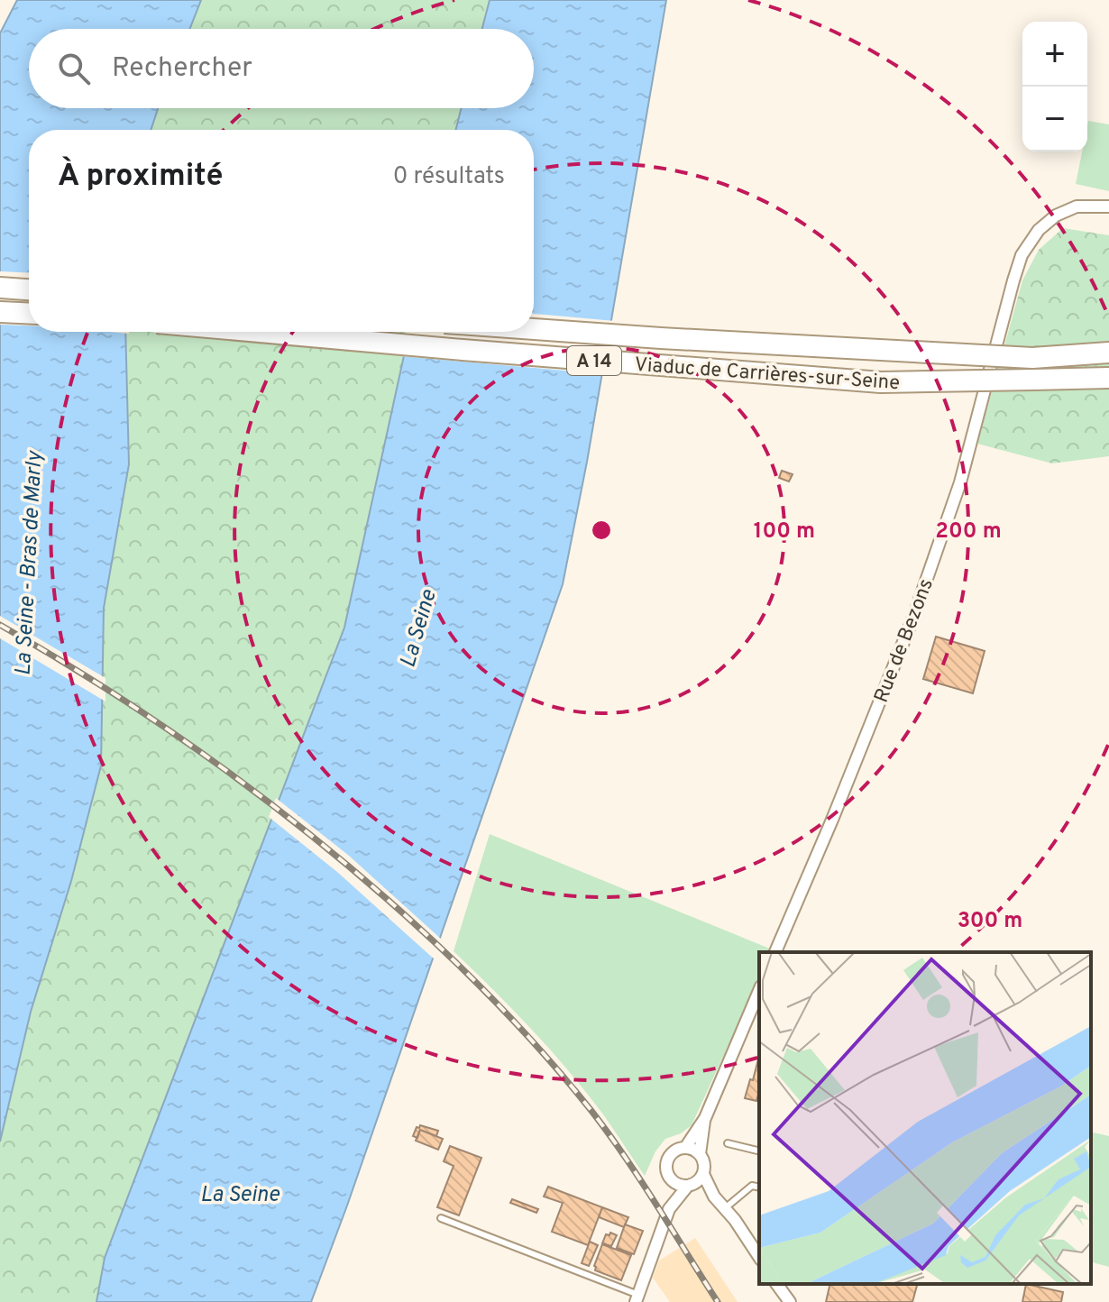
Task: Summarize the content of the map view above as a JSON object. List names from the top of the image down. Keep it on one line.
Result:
{"streets":{"highway":["A 14","Viaduc de Carrières-sur-Seine"],"street":["Rue de Bezons"]},"water":["La Seine - Bras de Marly","La Seine"],"page":{"map_buttons":["+","−"],"search":"Rechercher","heading":["À proximité","0 résultats"]},"rings":["100 m","200 m","300 m"]}
